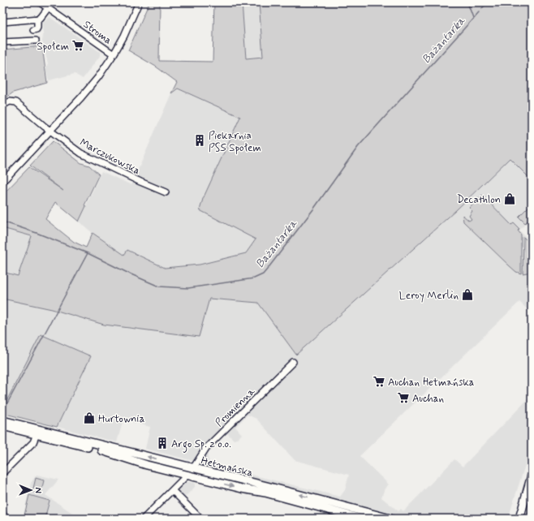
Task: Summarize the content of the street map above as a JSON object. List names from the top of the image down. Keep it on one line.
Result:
{"streets":{"main road":["Hetmańska"],"street":["Stroma","Marczukowska","Promienna"]},"crossings":[["Promienna","Hetmańska"]],"water":["Bażantarka"],"places":{"supermarket":["Społem","Auchan Hetmańska","Auchan"],"building":["Piekarnia PSS Społem","Argo Sp. z o.o."],"shop":["Decathlon","Leroy Merlin","Hurtownia"]},"north":"right"}
